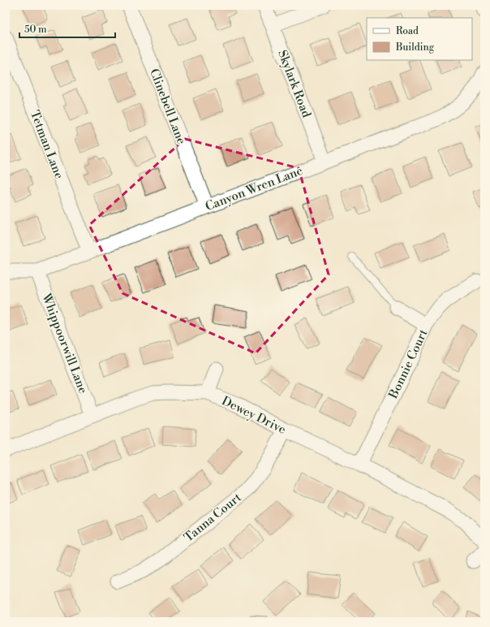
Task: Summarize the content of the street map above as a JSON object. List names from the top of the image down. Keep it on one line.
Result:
{"streets":{"street":["Skylark Road","Clinebell Lane","Tetman Lane","Canyon Wren Lane","Whippoorwill Lane","Bonnie Court","Dewey Drive","Tanna Court"]},"crossings":[["Skylark Road","Canyon Wren Lane"],["Clinebell Lane","Canyon Wren Lane"],["Tetman Lane","Canyon Wren Lane"],["Canyon Wren Lane","Whippoorwill Lane"],["Whippoorwill Lane","Dewey Drive"],["Bonnie Court","Dewey Drive"],["Dewey Drive","Tanna Court"]],"legend":["Road","Building"],"scale_bar":"50 m"}
